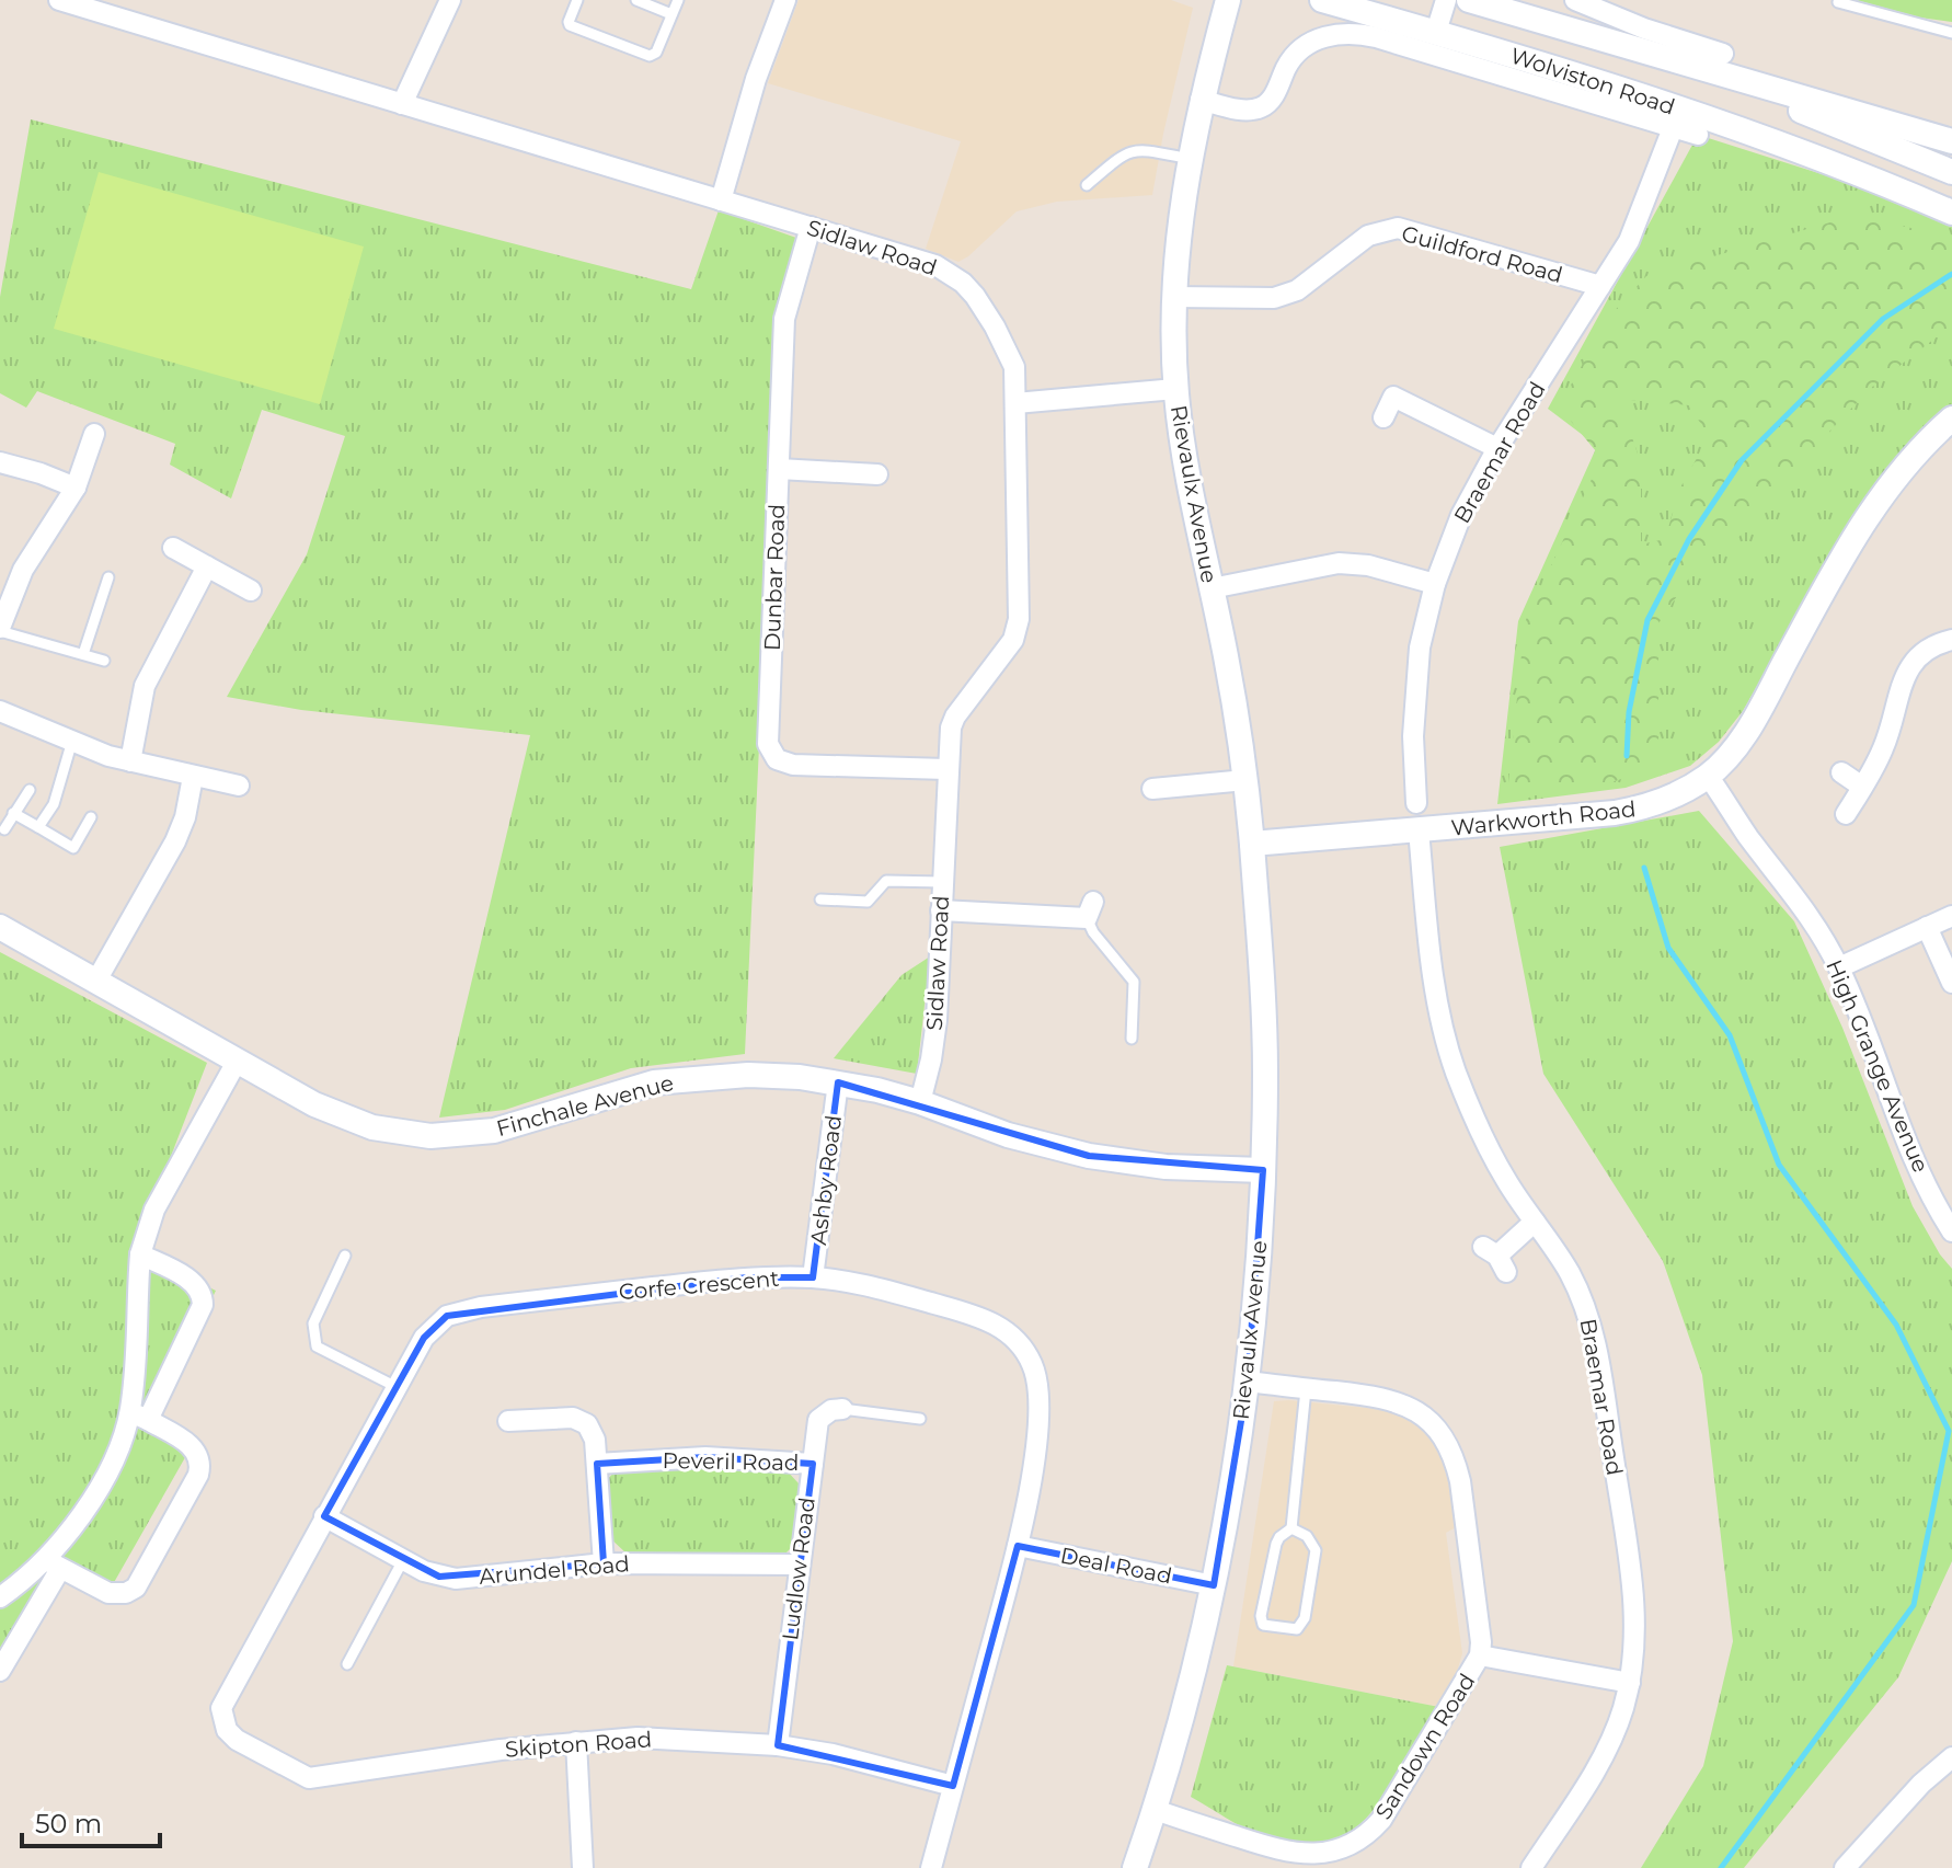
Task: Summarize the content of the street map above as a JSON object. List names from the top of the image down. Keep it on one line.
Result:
{"streets":{"street":["Wolviston Road","Sidlaw Road","Guildford Road","Braemar Road","Rievaulx Avenue","Dunbar Road","Warkworth Road","High Grange Avenue","Finchale Avenue","Ashby Road","Corfe Crescent","Peveril Road","Deal Road","Ludlow Road","Arundel Road","Skipton Road","Sandown Road"]},"crossings":[["Sidlaw Road","Dunbar Road"],["Sidlaw Road","Finchale Avenue"],["Guildford Road","Braemar Road"],["Guildford Road","Rievaulx Avenue"],["Braemar Road","Warkworth Road"],["Rievaulx Avenue","Warkworth Road"],["Rievaulx Avenue","Finchale Avenue"],["Rievaulx Avenue","Deal Road"],["Rievaulx Avenue","Sandown Road"],["Warkworth Road","High Grange Avenue"],["Finchale Avenue","Ashby Road"],["Ashby Road","Corfe Crescent"],["Corfe Crescent","Deal Road"],["Corfe Crescent","Arundel Road"],["Corfe Crescent","Skipton Road"],["Peveril Road","Ludlow Road"],["Ludlow Road","Arundel Road"],["Ludlow Road","Skipton Road"]],"scale_bar":"50 m"}
